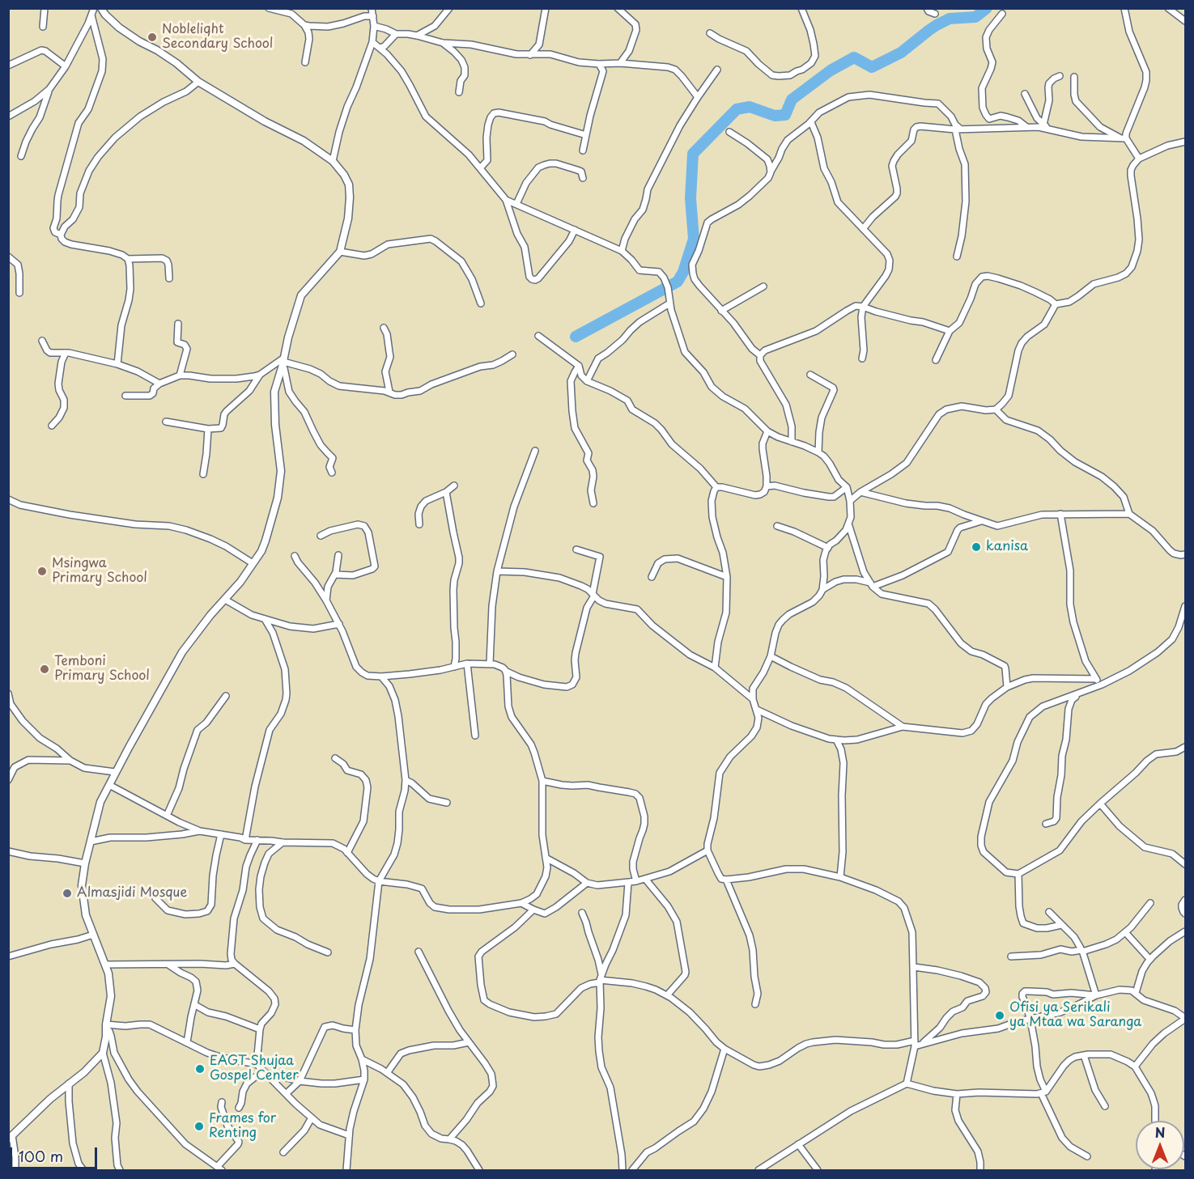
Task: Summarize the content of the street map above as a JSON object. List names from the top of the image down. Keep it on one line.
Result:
{"places":["Noblelight Secondary School","kanisa","Msingwa Primary School","Temboni Primary School","Almasjidi Mosque","Ofisi ya Serikali ya Mtaa wa Saranga","EAGT Shujaa Gospel Center","Frames for Renting"],"scale_bar":"100 m","north":"top"}
